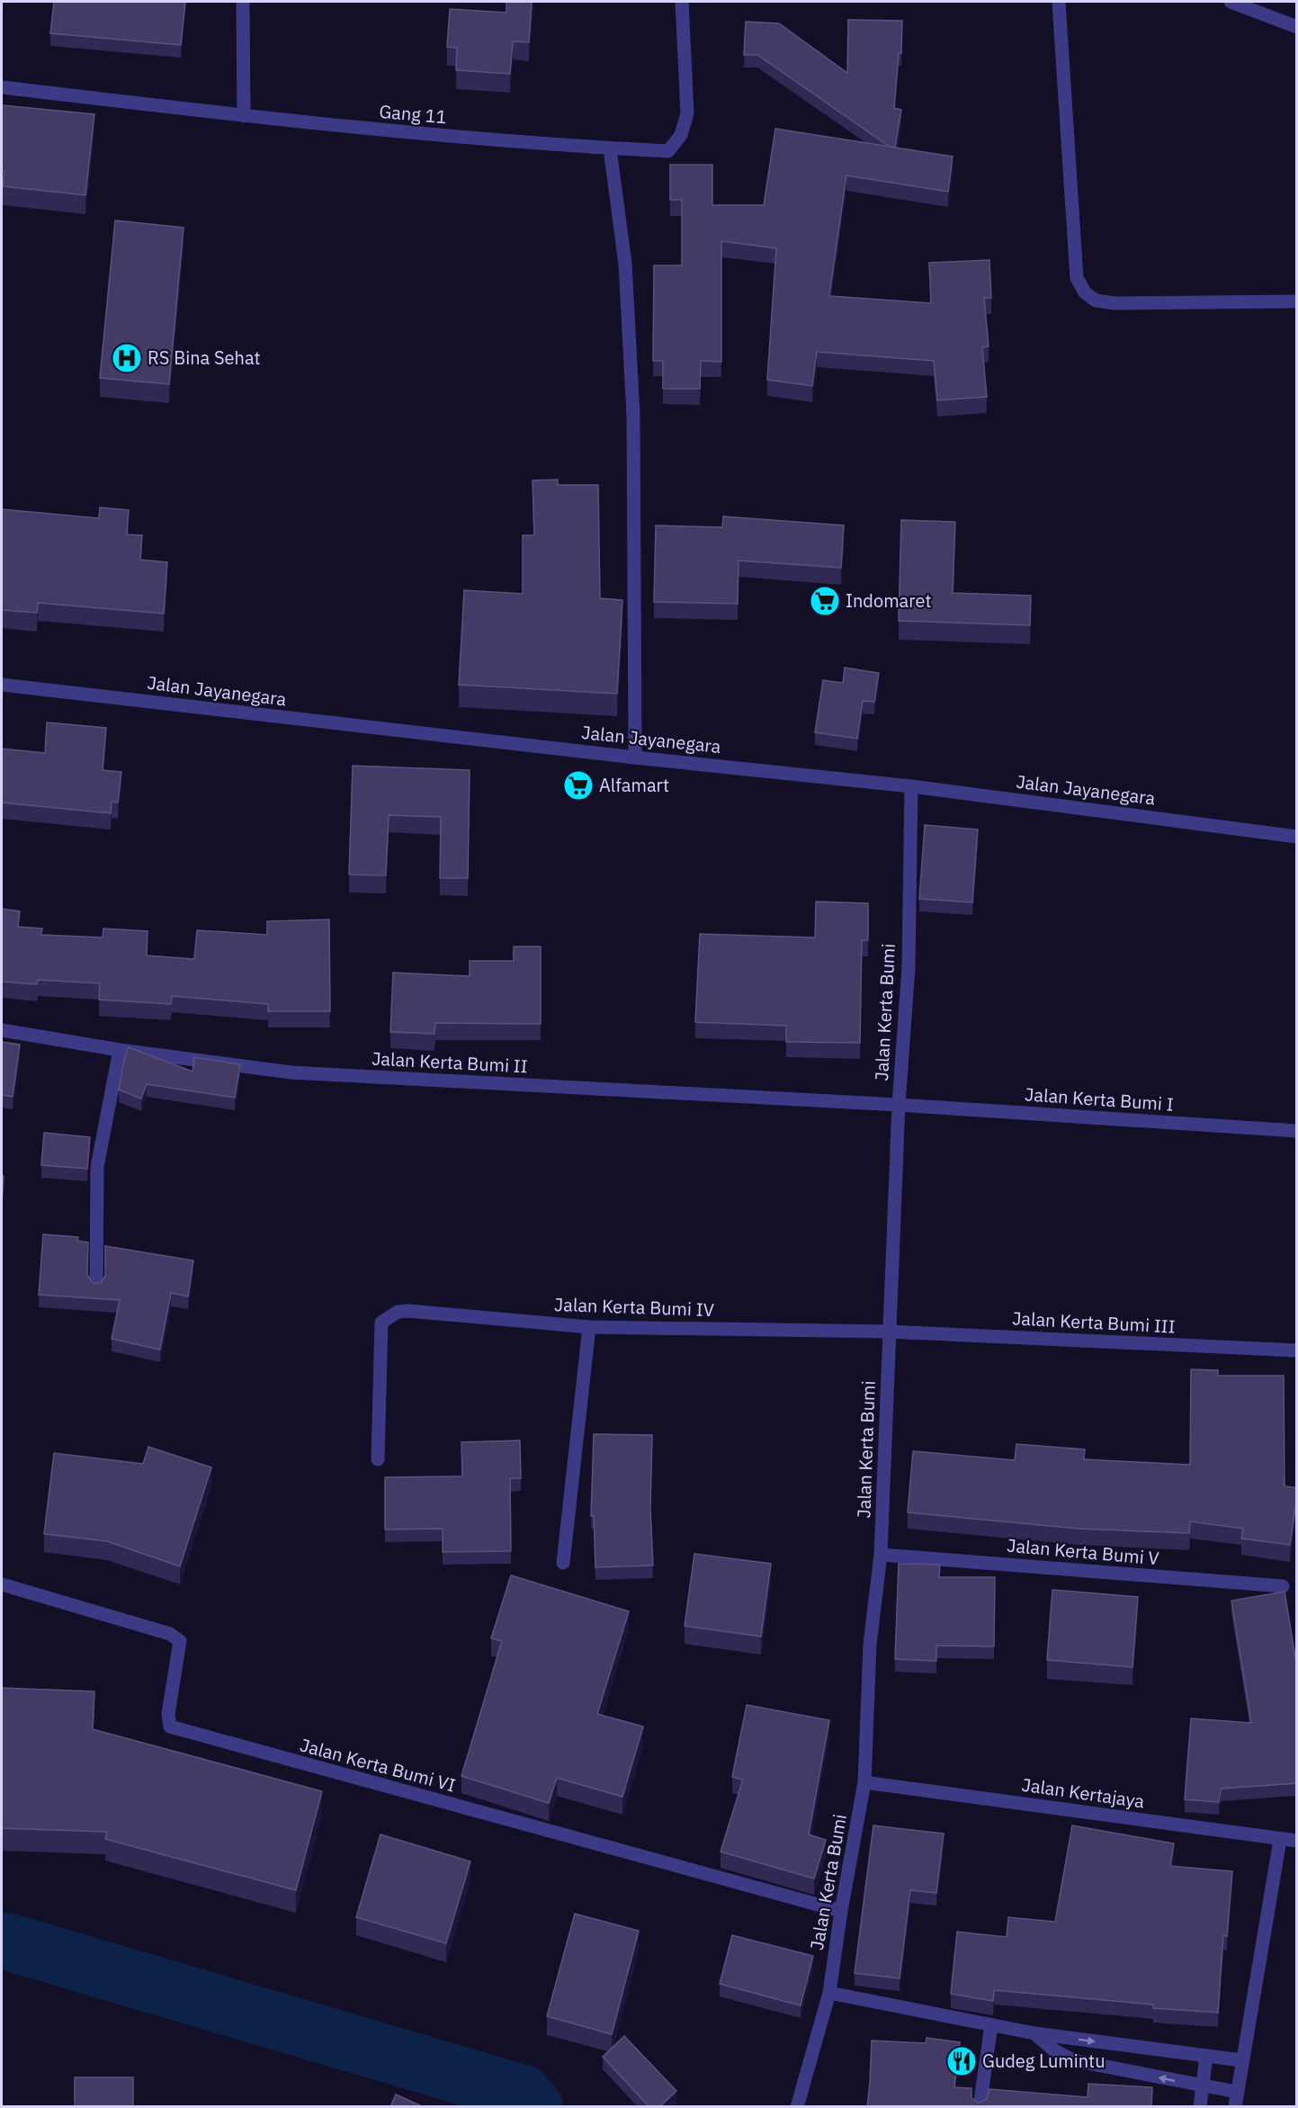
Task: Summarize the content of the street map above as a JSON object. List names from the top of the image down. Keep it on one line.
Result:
{"streets":{"street":["Gang 11","Jalan Jayanegara","Jalan Kerta Bumi","Jalan Kerta Bumi II","Jalan Kerta Bumi I","Jalan Kerta Bumi IV","Jalan Kerta Bumi III","Jalan Kerta Bumi V","Jalan Kerta Bumi VI","Jalan Kertajaya"]},"crossings":[["Jalan Jayanegara","Jalan Kerta Bumi"],["Jalan Kerta Bumi","Jalan Kerta Bumi II"],["Jalan Kerta Bumi","Jalan Kerta Bumi I"],["Jalan Kerta Bumi","Jalan Kerta Bumi IV"],["Jalan Kerta Bumi","Jalan Kerta Bumi III"],["Jalan Kerta Bumi","Jalan Kerta Bumi V"],["Jalan Kerta Bumi","Jalan Kerta Bumi VI"],["Jalan Kerta Bumi","Jalan Kertajaya"],["Jalan Kerta Bumi II","Jalan Kerta Bumi I"],["Jalan Kerta Bumi IV","Jalan Kerta Bumi III"]],"places":{"hospital":["RS Bina Sehat"],"supermarket":["Indomaret","Alfamart"],"restaurant":["Gudeg Lumintu"]}}
